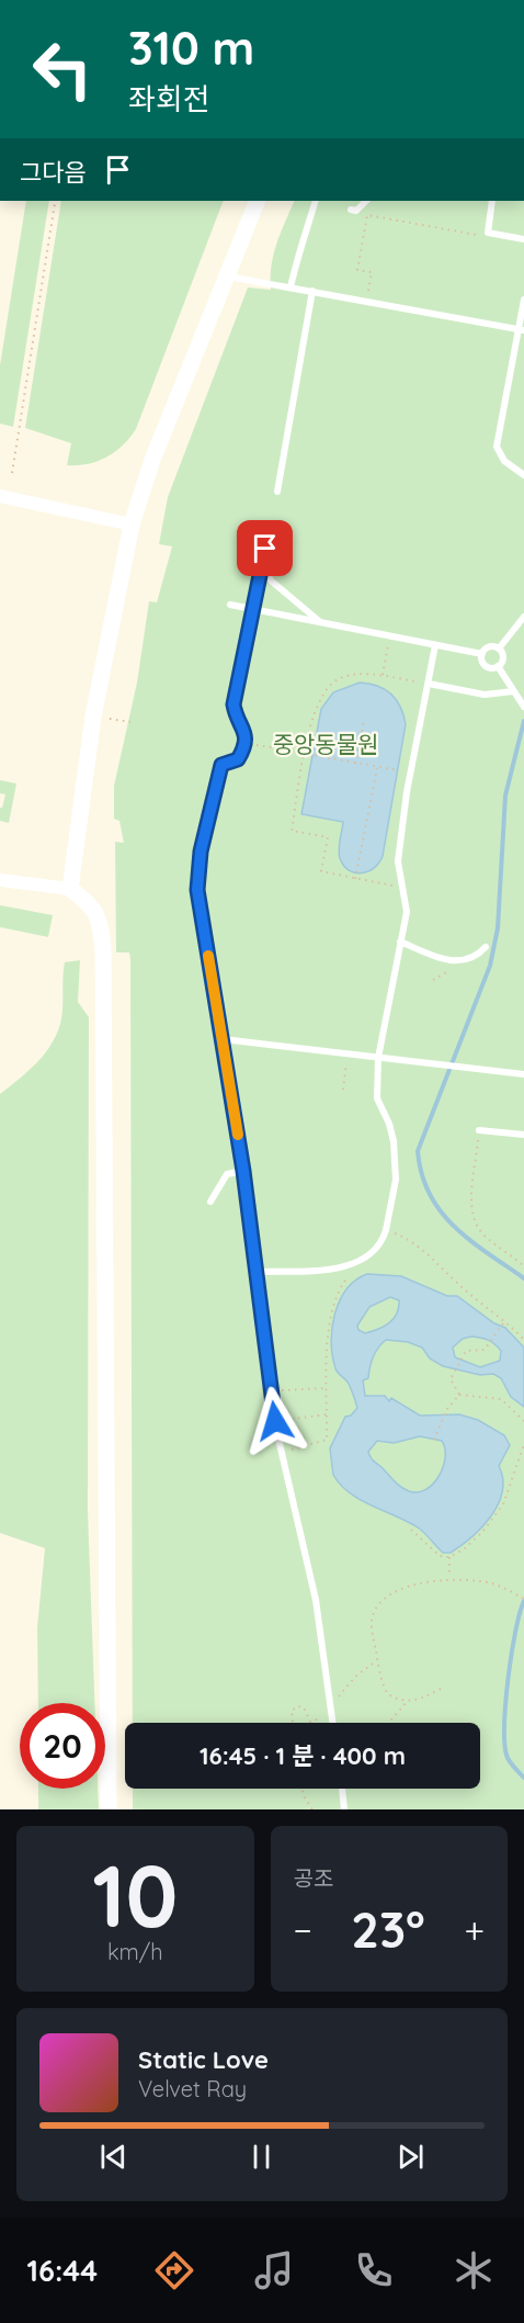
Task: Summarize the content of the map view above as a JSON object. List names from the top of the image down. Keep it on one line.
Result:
{"parks":["중앙동물원"],"page":{"turn":["310 m","좌회전"],"then":"그다음","limit":"20","trip":"16:45 · 1 분 · 400 m","tile":[["10","km/h"],"공조"],"heat":["−","23°","+"],"song":["Static Love","Velvet Ray"],"tabs":"16:44"}}
